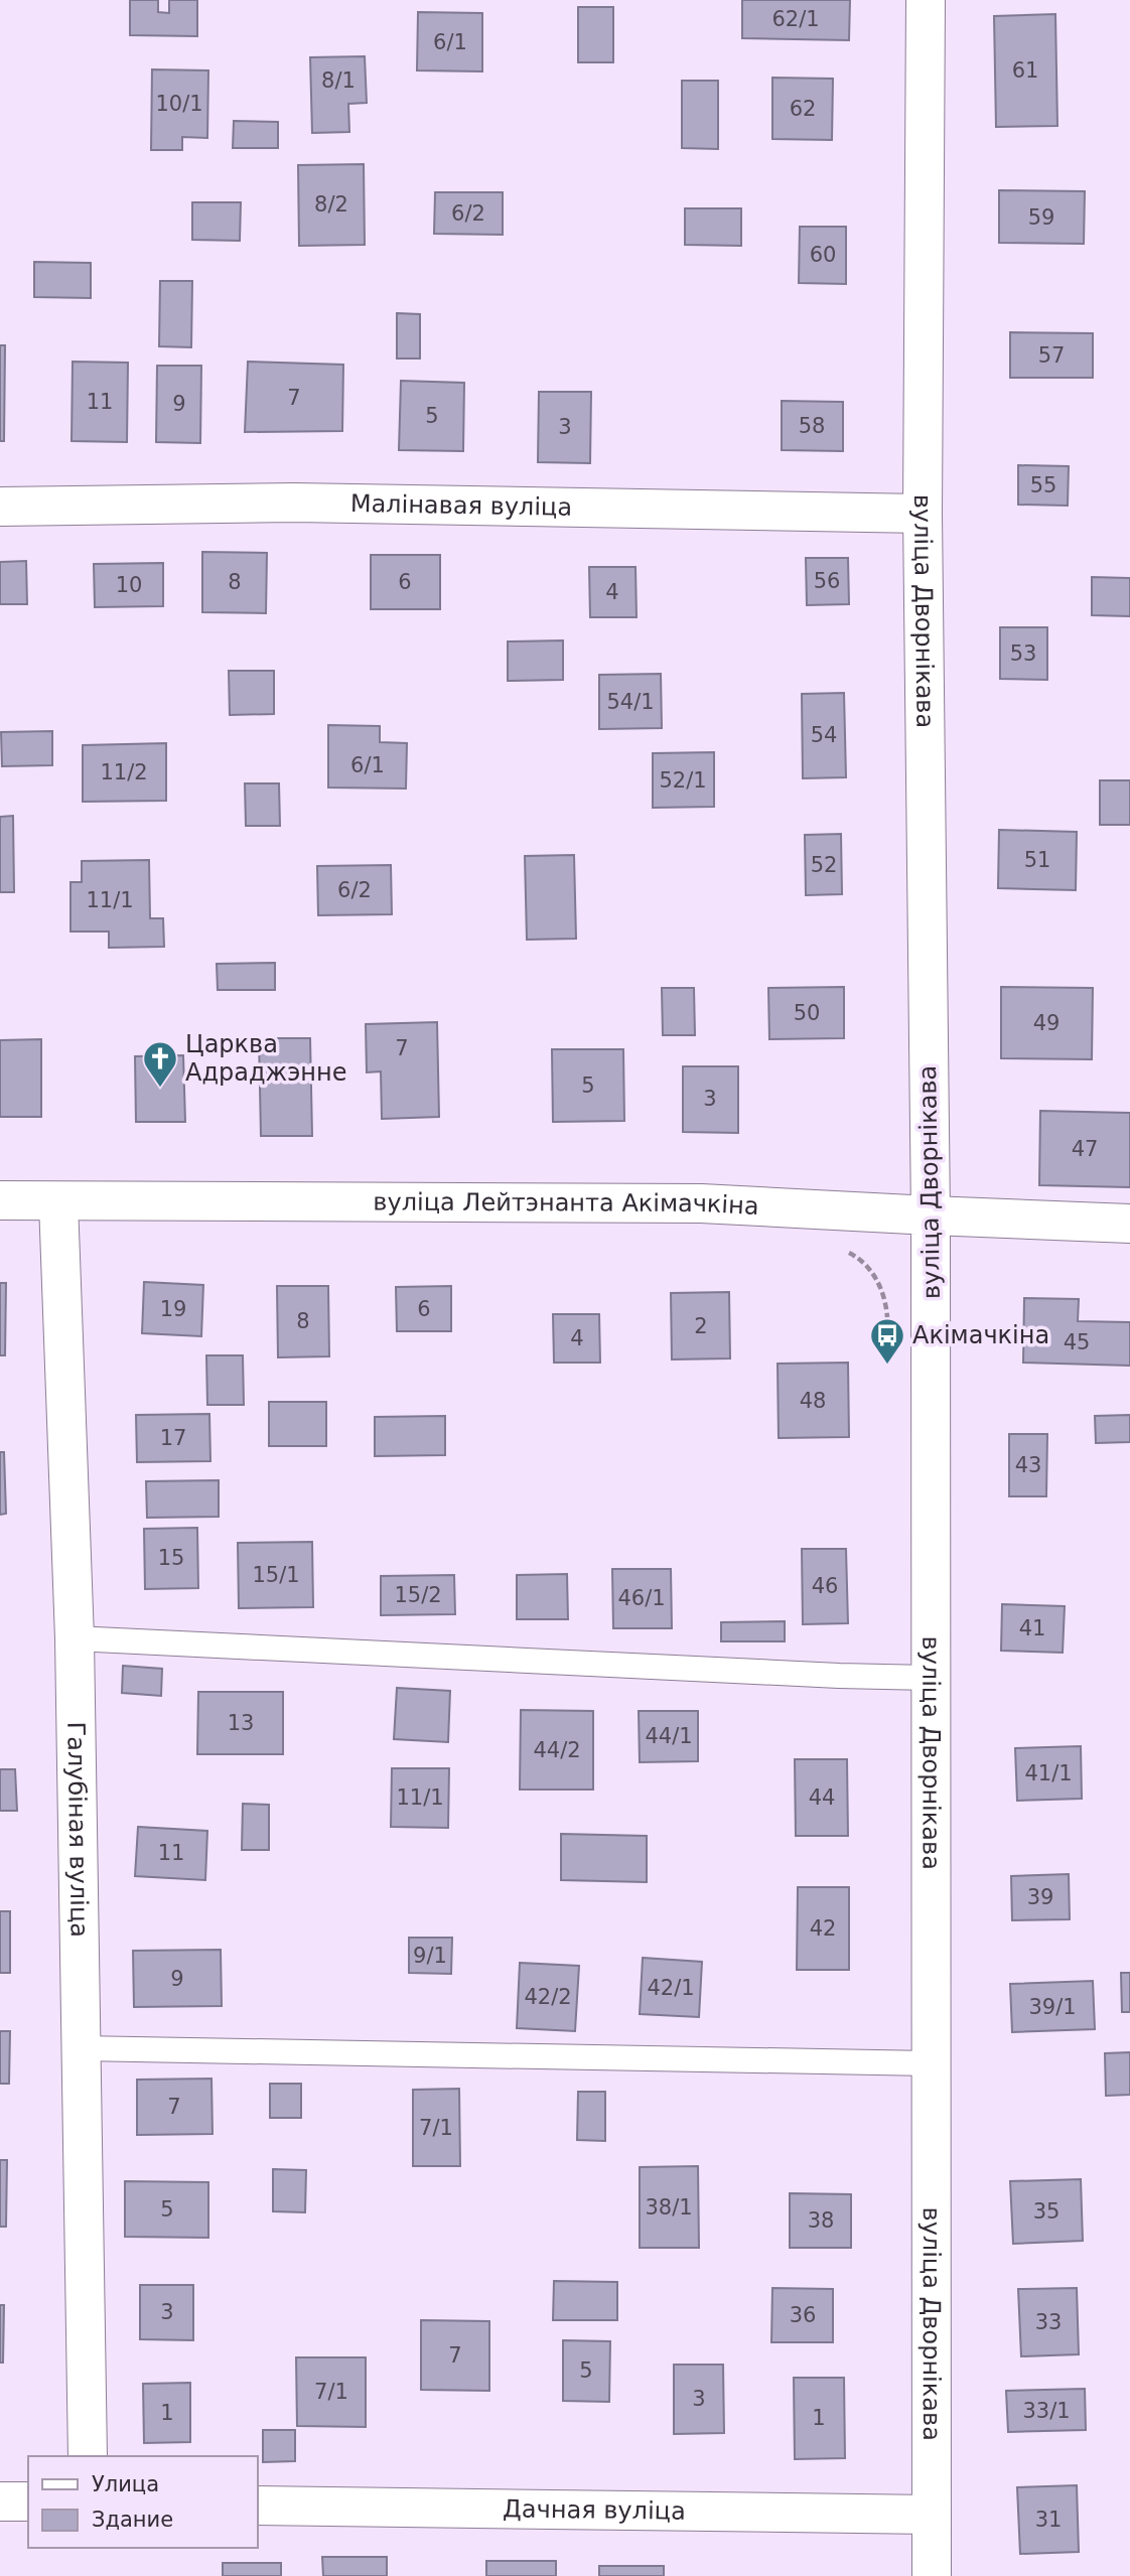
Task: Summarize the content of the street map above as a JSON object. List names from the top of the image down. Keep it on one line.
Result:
{"streets":{"street":["Малінавая вуліца","вуліца Дворнікава","вуліца Лейтэнанта Акімачкіна","Галубіная вуліца","Дачная вуліца"]},"crossings":[["Малінавая вуліца","вуліца Дворнікава"],["вуліца Дворнікава","вуліца Лейтэнанта Акімачкіна"],["вуліца Дворнікава","Дачная вуліца"],["вуліца Лейтэнанта Акімачкіна","Галубіная вуліца"]],"places":{"church":["Царква Адраджэнне"],"bus stop":["Акімачкіна"]},"house_numbers":["62/1","6/1","61","8/1","10/1","62","8/2","6/2","59","60","57","7","11","9","5","58","3","55","56","8","6","10","4","53","54/1","54","6/1","11/2","52/1","51","52","6/2","11/1","50","49","7","5","3","47","19","6","8","2","4","45","48","17","43","15","15/1","46","15/2","46/1","41","13","44/1","44/2","41/1","11/1","44","11","39","42","9/1","9","42/1","42/2","39/1","7","7/1","38/1","5","35","38","3","36","33","7","5","7/1","3","33/1","1","1","31"],"legend":["Улица","Здание"]}
